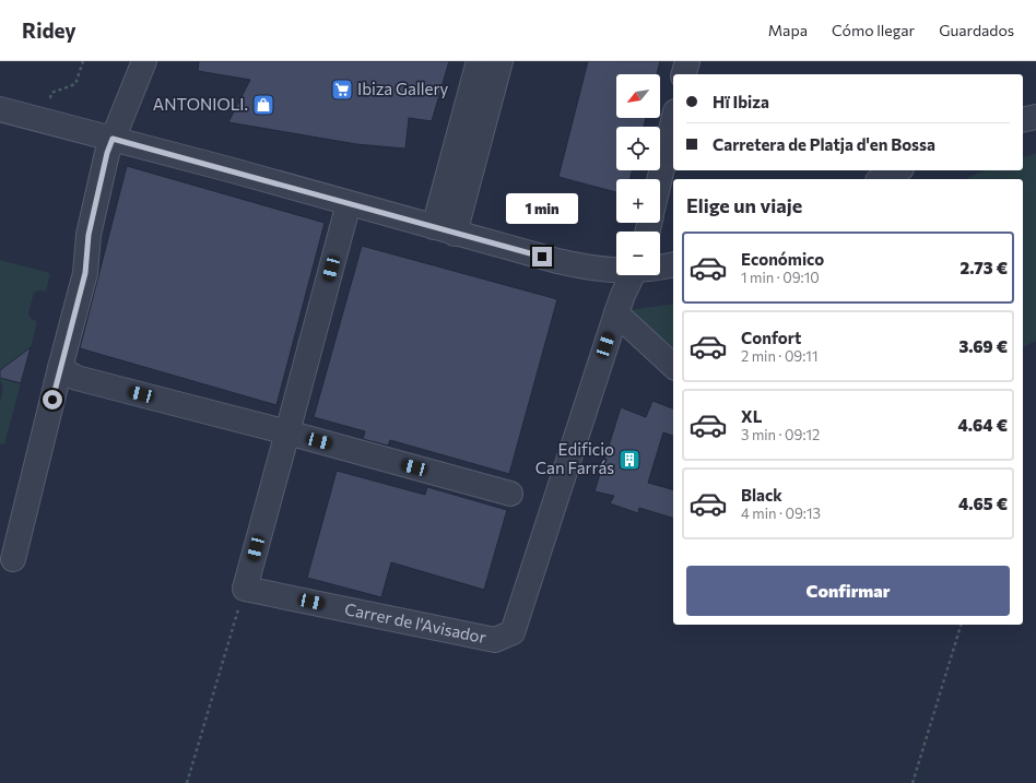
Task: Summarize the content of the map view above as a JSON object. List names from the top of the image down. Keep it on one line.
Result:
{"streets":{"street":["Carrer de l'Avisador"]},"places":{"supermarket":["Ibiza Gallery"],"shop":["ANTONIOLI."],"building":["Edificio Can Farrás"]},"north":"bottom left","page":{"header":"Ridey","nav":["Mapa","Cómo llegar","Guardados"],"map_buttons":["+","−"],"banner":["Hï Ibiza","Carretera de Platja d'en Bossa"],"heading":"Elige un viaje","bubble":"1 min","list":[{"name":"Económico","note":"1 min · 09:10","value":"2.73 €"},{"name":"Confort","note":"2 min · 09:11","value":"3.69 €"},{"name":"XL","note":"3 min · 09:12","value":"4.64 €"},{"name":"Black","note":"4 min · 09:13","value":"4.65 €"}],"buttons":"Confirmar"}}
